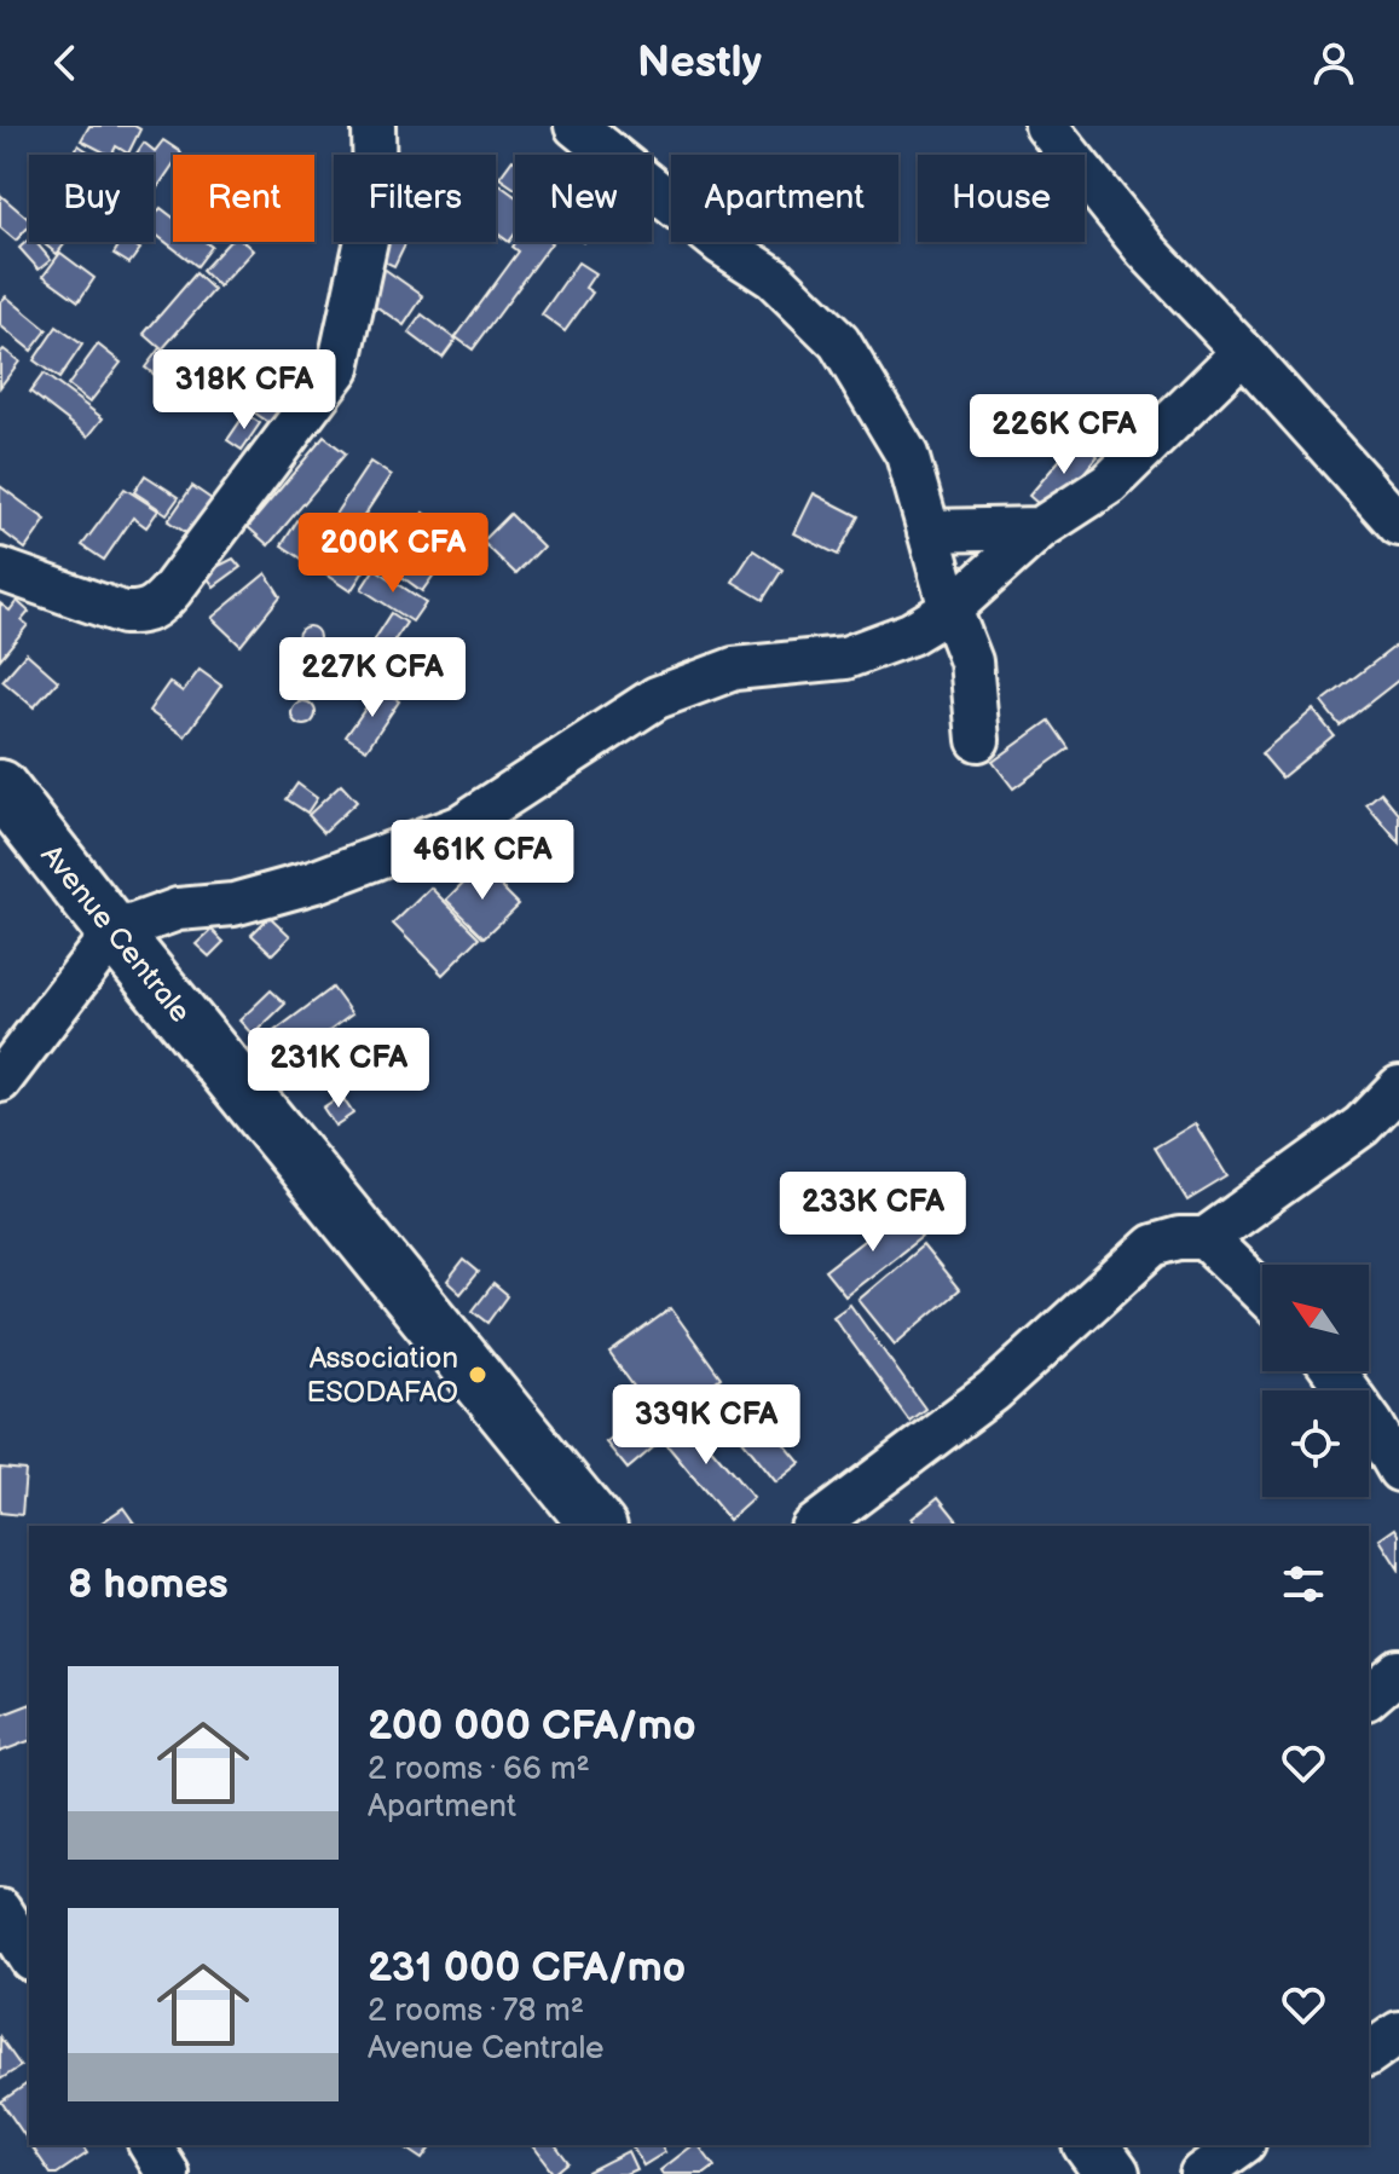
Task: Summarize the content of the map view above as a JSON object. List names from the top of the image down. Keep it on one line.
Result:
{"streets":{"main road":["Avenue Centrale"]},"places":["Association ESODAFAO"],"north":"top left","page":{"header":"Nestly","chip":["Buy","Rent","Filters","New","Apartment","House"],"price":["318K CFA","226K CFA","200K CFA","227K CFA","461K CFA","231K CFA","233K CFA","339K CFA"],"heading":"8 homes","list":[{"name":"200 000 CFA/mo","note":"2 rooms · 66 m² · Apartment"},{"name":"231 000 CFA/mo","note":"2 rooms · 78 m² · Avenue Centrale"}]}}
